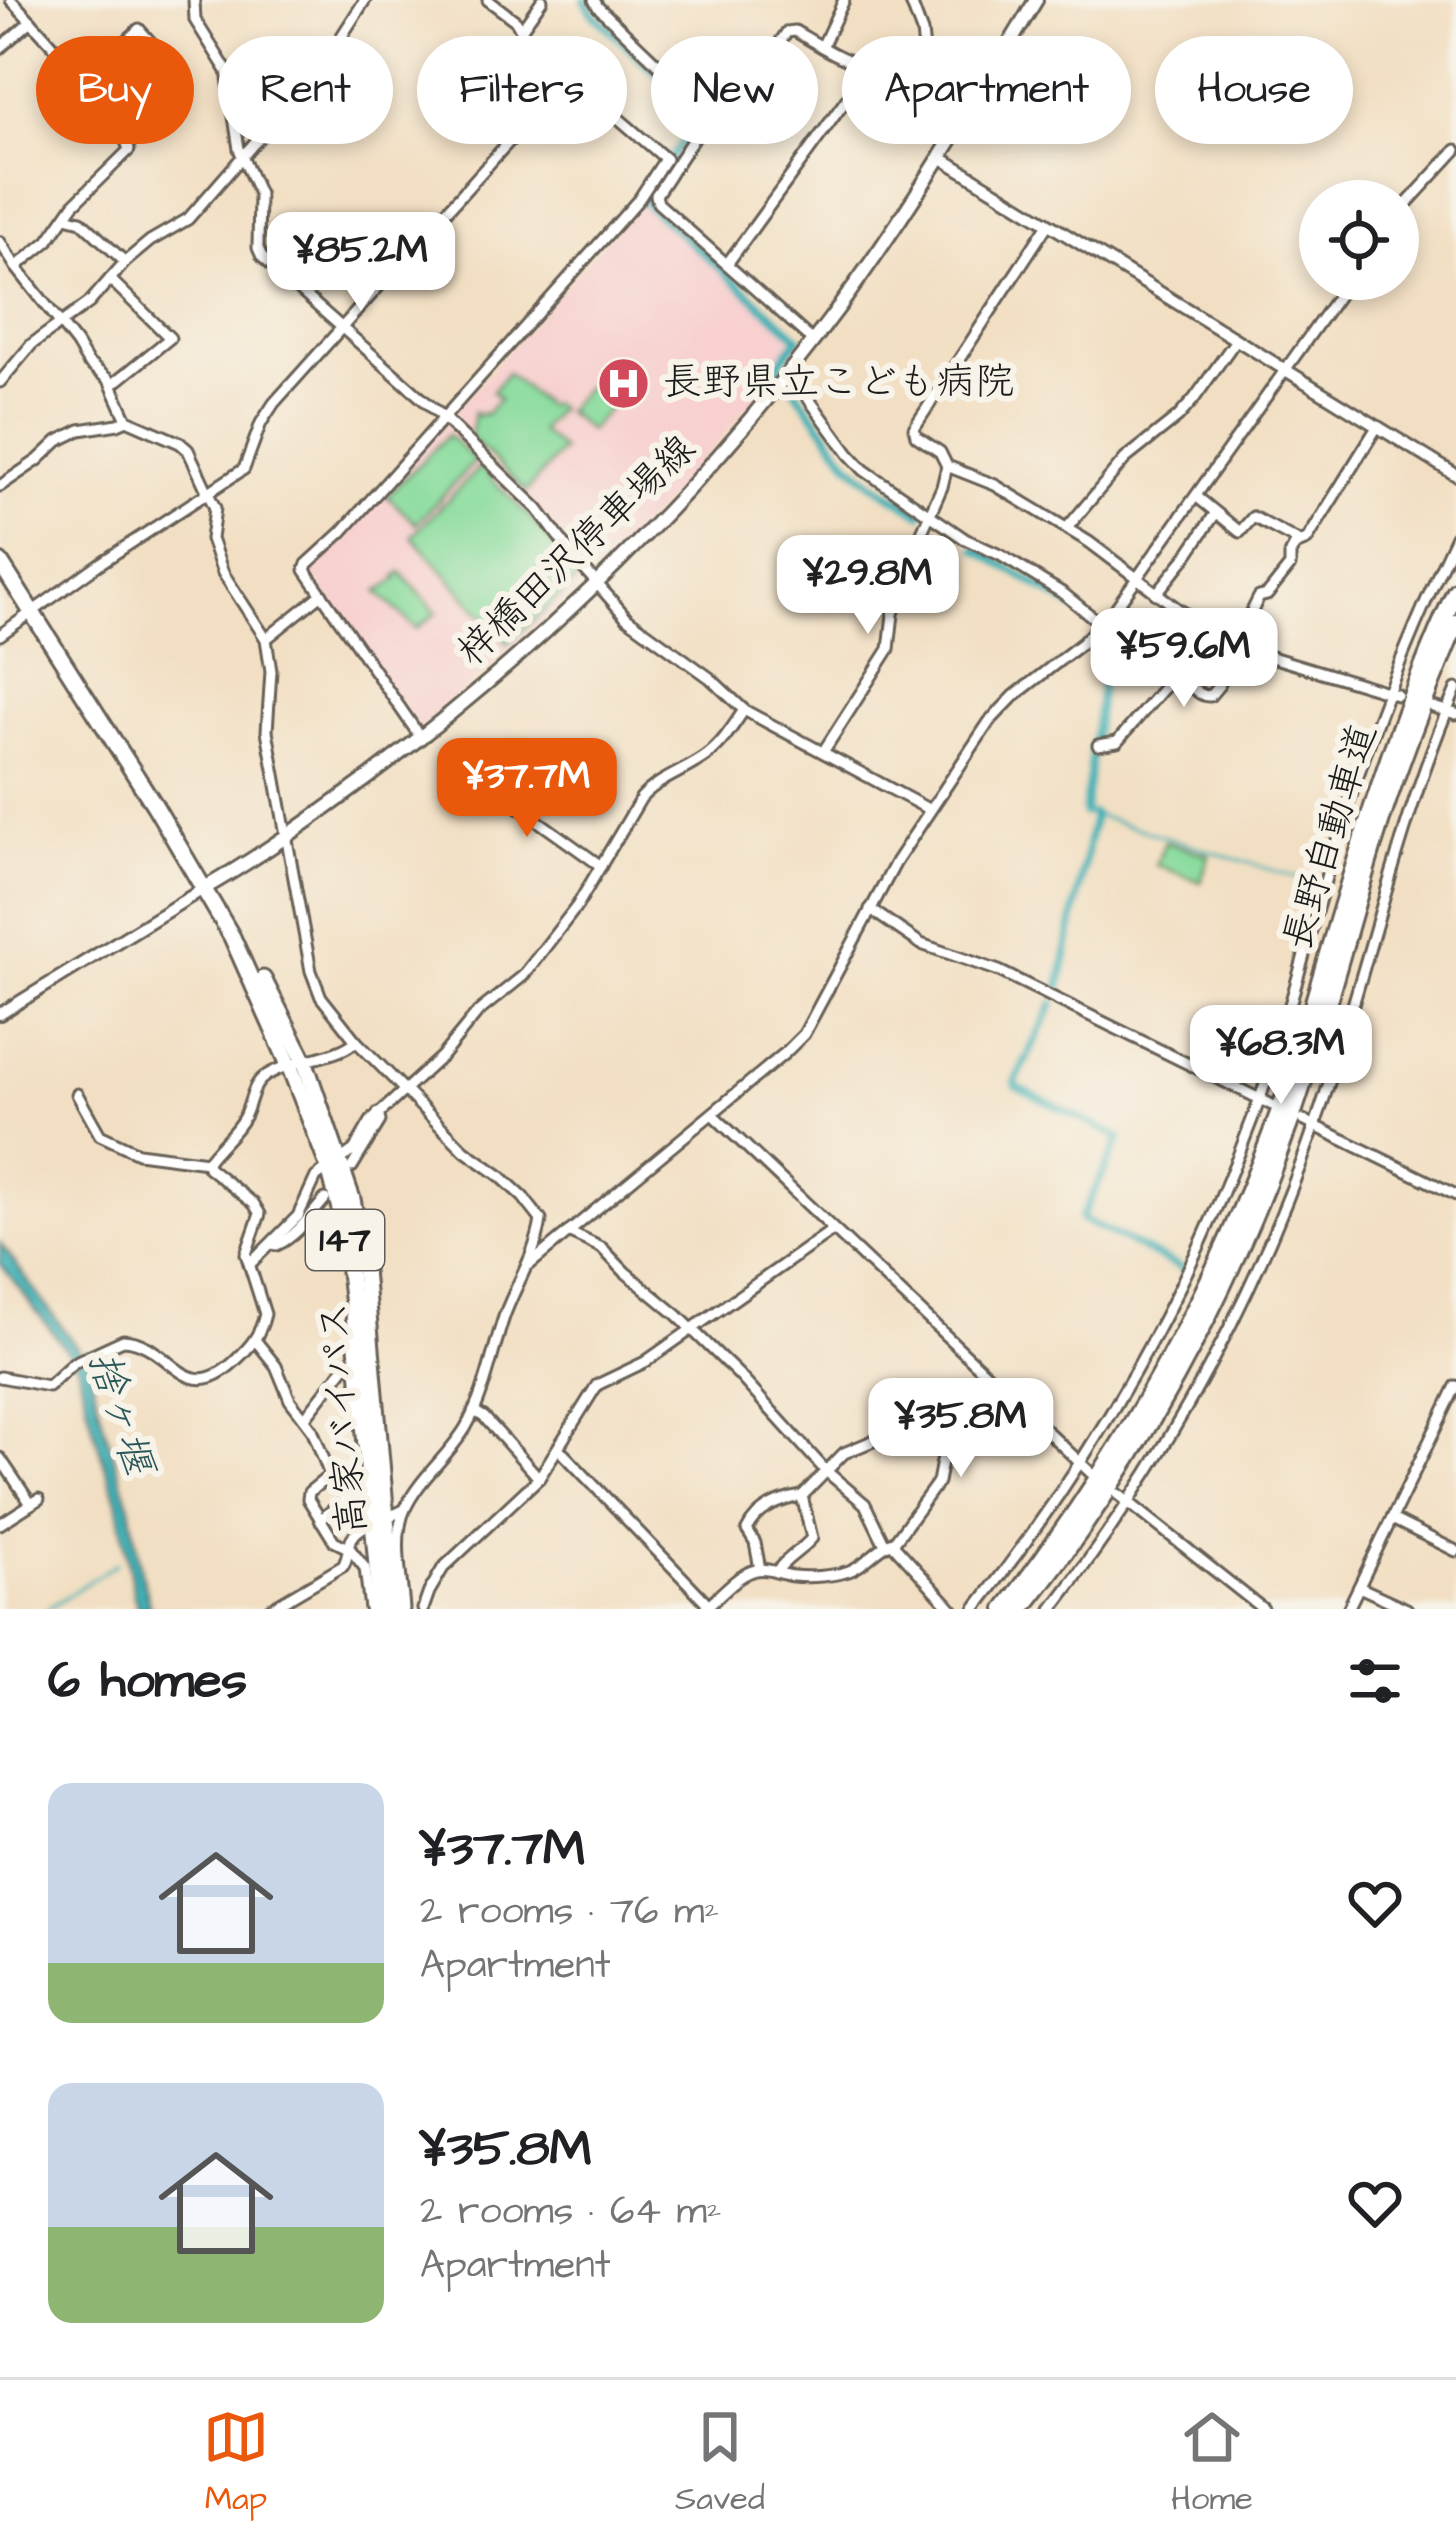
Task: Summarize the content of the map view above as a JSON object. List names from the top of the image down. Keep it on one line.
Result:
{"streets":{"highway":["長野自動車道","147","高家バイパス"],"main road":["梓橋田沢停車場線"]},"crossings":[["梓橋田沢停車場線","高家バイパス"]],"water":["捨ヶ堰"],"places":{"hospital":["長野県立こども病院"]},"page":{"chip":["Buy","Rent","Filters","New","Apartment","House"],"price":["¥85.2M","¥29.8M","¥59.6M","¥37.7M","¥68.3M","¥35.8M"],"heading":"6 homes","list":[{"name":"¥37.7M","note":"2 rooms · 76 m² · Apartment"},{"name":"¥35.8M","note":"2 rooms · 64 m² · Apartment"}],"tabs":["Map","Saved","Home"]}}
